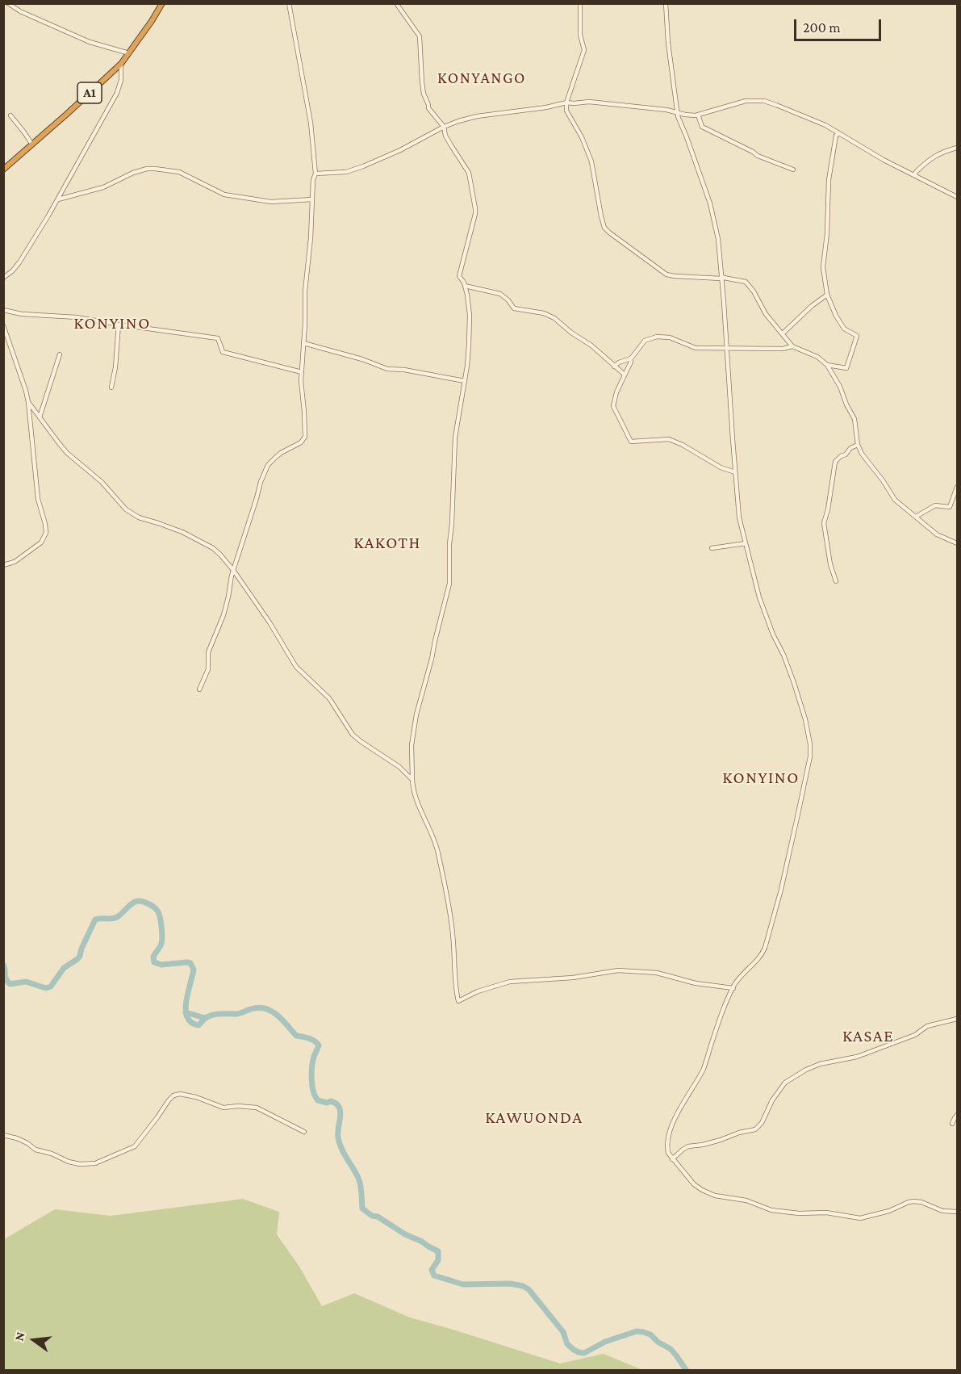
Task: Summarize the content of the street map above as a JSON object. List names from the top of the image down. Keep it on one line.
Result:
{"streets":{"highway":["A1"]},"districts":["KONYANGO","KONYINO","KAKOTH","KONYINO","KASAE","KAWUONDA"],"scale_bar":"200 m","north":"left"}
